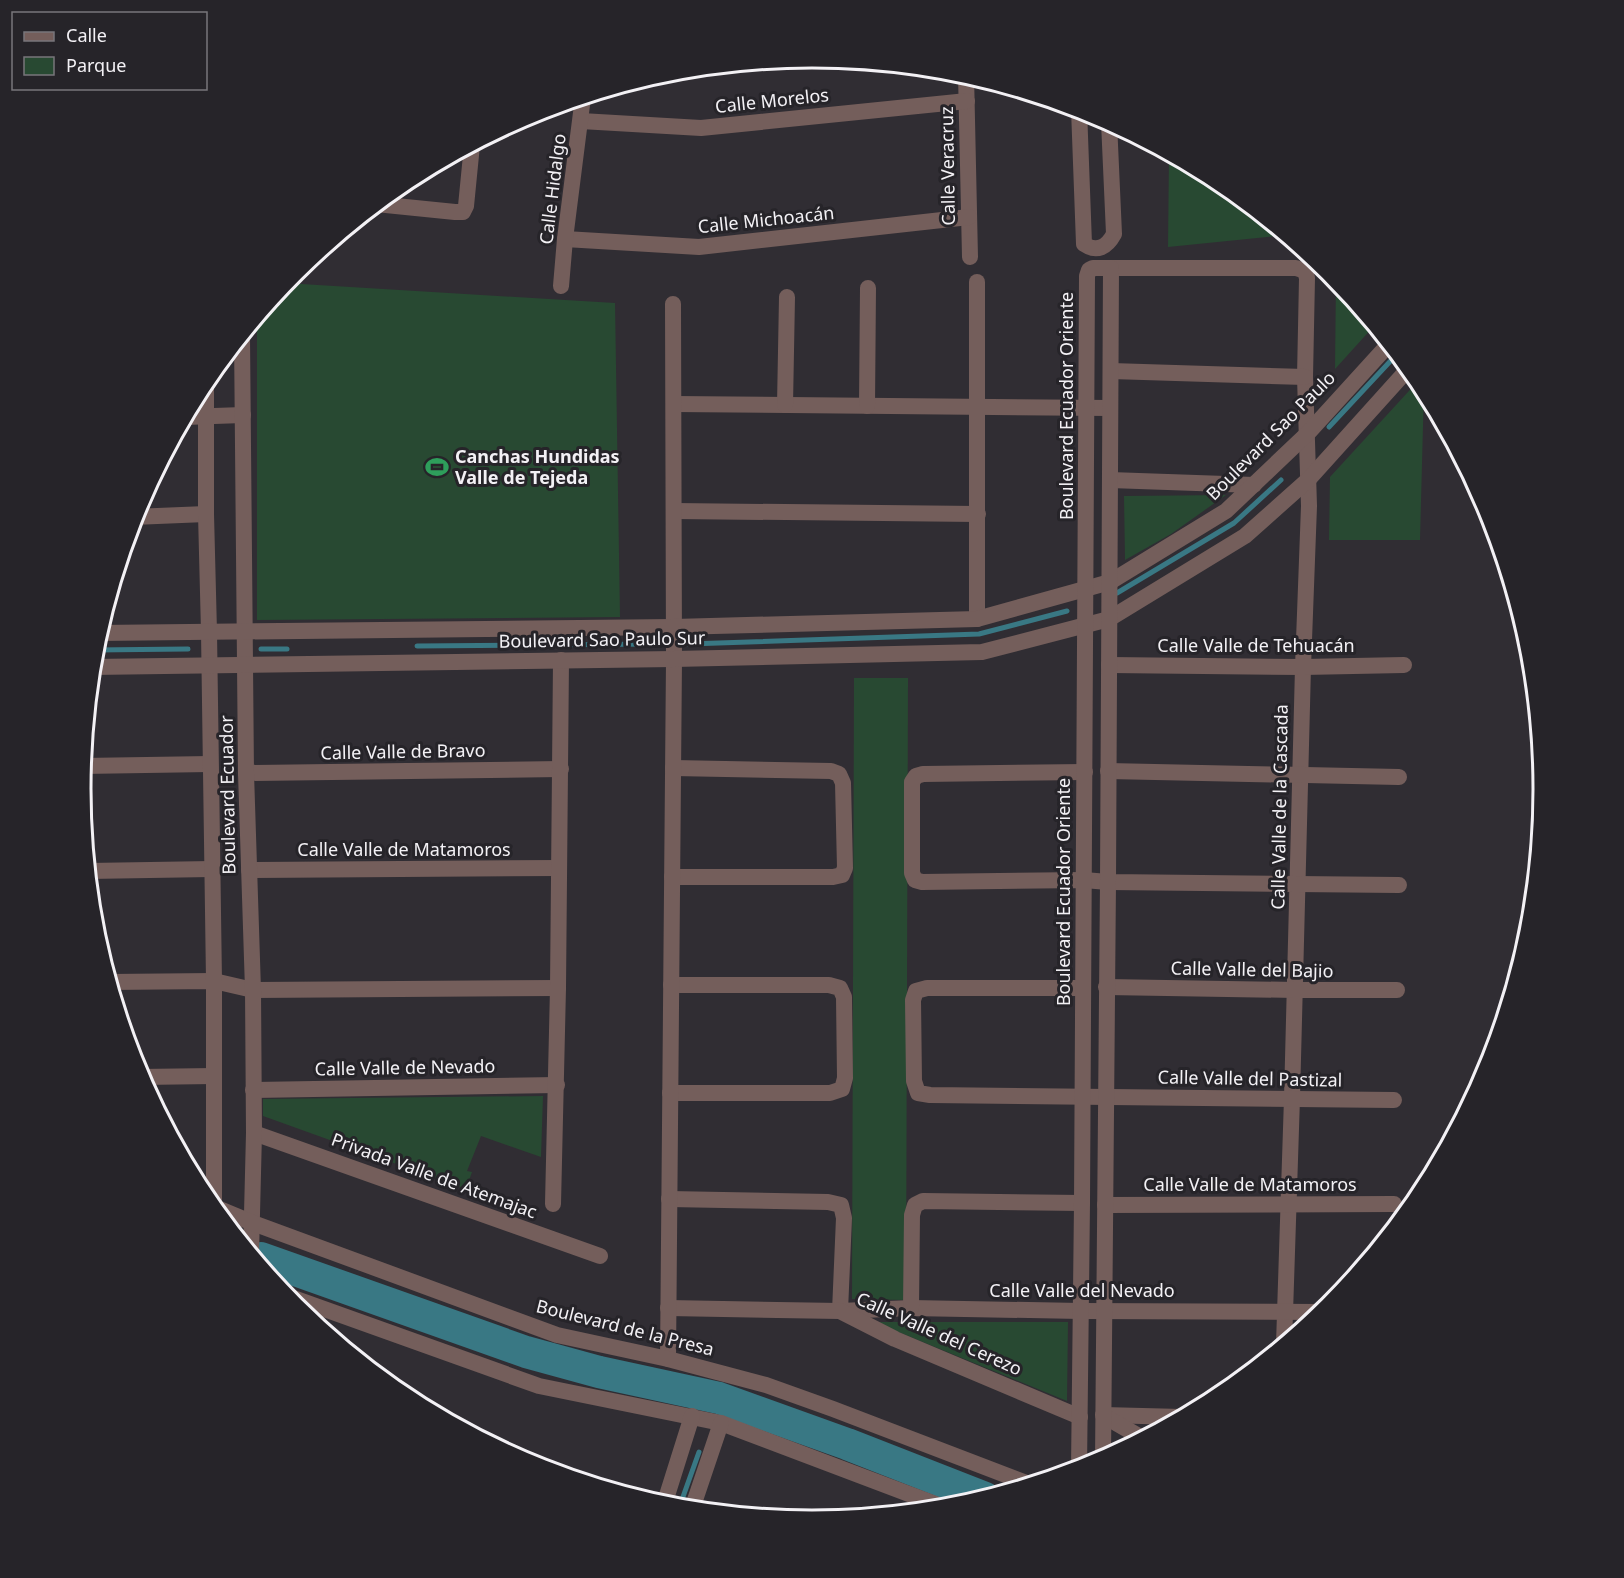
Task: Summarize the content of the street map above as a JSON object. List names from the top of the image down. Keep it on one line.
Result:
{"streets":{"street":["Calle Morelos","Calle Veracruz","Calle Hidalgo","Calle Michoacán","Boulevard Ecuador Oriente","Boulevard Sao Paulo","Boulevard Sao Paulo Sur","Calle Valle de Tehuacán","Calle Valle de Bravo","Boulevard Ecuador","Calle Valle de la Cascada","Calle Valle de Matamoros","Calle Valle del Bajio","Calle Valle de Nevado","Calle Valle del Pastizal","Privada Valle de Atemajac","Calle Valle del Nevado","Boulevard de la Presa","Calle Valle del Cerezo"]},"crossings":[["Calle Morelos","Calle Veracruz"],["Calle Morelos","Calle Hidalgo"],["Calle Veracruz","Calle Michoacán"],["Calle Hidalgo","Calle Michoacán"],["Boulevard Ecuador Oriente","Boulevard Sao Paulo Sur"],["Boulevard Ecuador Oriente","Calle Valle de la Cascada"],["Boulevard Ecuador Oriente","Calle Valle del Pastizal"],["Boulevard Ecuador Oriente","Calle Valle del Nevado"],["Boulevard Ecuador Oriente","Calle Valle del Cerezo"],["Boulevard Sao Paulo","Boulevard Sao Paulo Sur"],["Boulevard Sao Paulo","Calle Valle de la Cascada"],["Boulevard Sao Paulo Sur","Boulevard Ecuador"],["Calle Valle de Tehuacán","Calle Valle de la Cascada"],["Calle Valle de Bravo","Boulevard Ecuador"],["Boulevard Ecuador","Calle Valle de Matamoros"],["Boulevard Ecuador","Calle Valle de Nevado"],["Boulevard Ecuador","Privada Valle de Atemajac"],["Boulevard Ecuador","Boulevard de la Presa"],["Calle Valle de la Cascada","Calle Valle de Matamoros"],["Calle Valle de la Cascada","Calle Valle del Bajio"],["Calle Valle de la Cascada","Calle Valle del Pastizal"],["Calle Valle de la Cascada","Calle Valle del Nevado"],["Calle Valle del Nevado","Calle Valle del Cerezo"]],"places":{"sports":["Canchas Hundidas Valle de Tejeda"]},"legend":["Calle","Parque"]}
